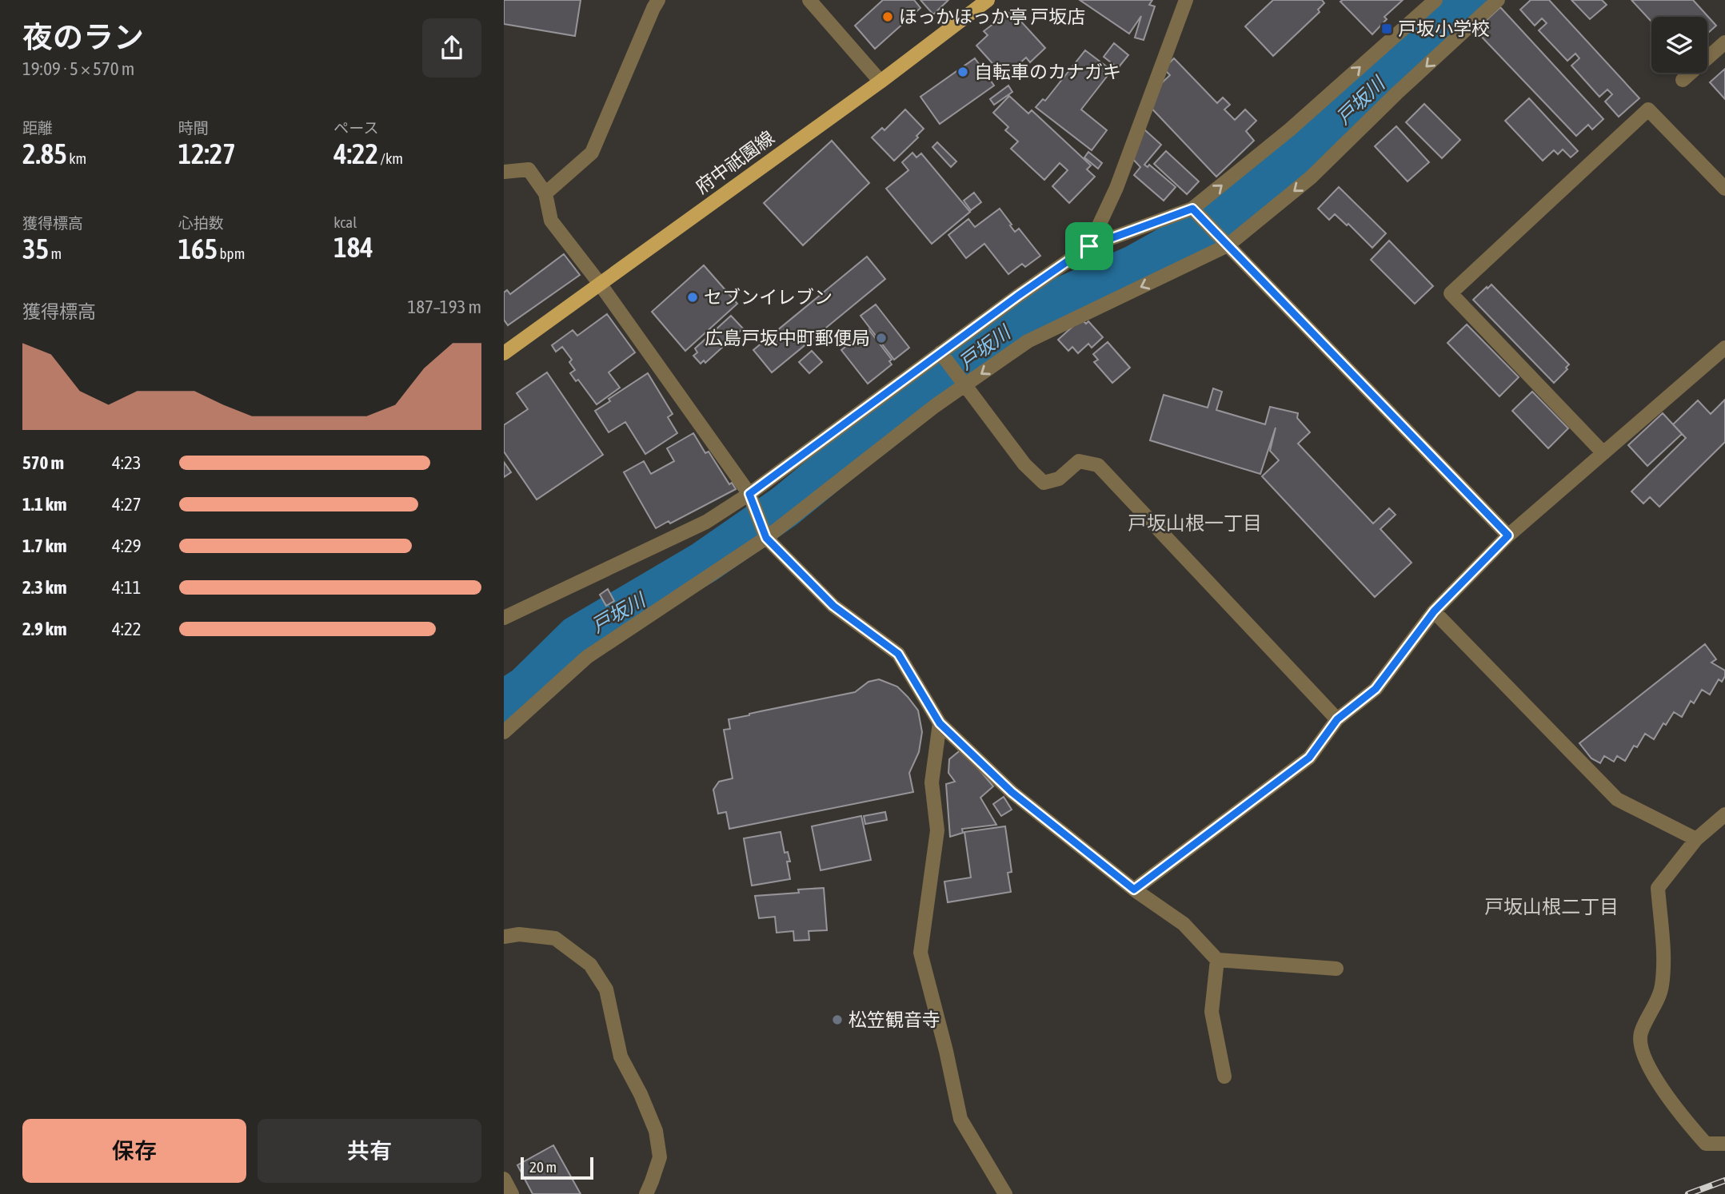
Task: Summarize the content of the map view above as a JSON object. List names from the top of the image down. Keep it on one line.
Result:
{"streets":{"main road":["府中祇園線"]},"districts":["戸坂山根一丁目","戸坂山根二丁目"],"water":["戸坂川"],"places":{"other":["ほっかほっか亭 戸坂店","自転車のカナガキ","セブンイレブン","広島戸坂中町郵便局","松笠観音寺"],"transit":["戸坂小学校"]},"scale_bar":"20 m","page":{"heading":["夜のラン","19:09 · 5 × 570 m"],"stats":[["距離","2.85 km"],["時間","12:27"],["ペース","4:22 /km"],["獲得標高","35 m"],["心拍数","165 bpm"],["kcal","184"]],"chart":["獲得標高","187–193 m"],"list":[{"name":"570 m","note":"4:23"},{"name":"1.1 km","note":"4:27"},{"name":"1.7 km","note":"4:29"},{"name":"2.3 km","note":"4:11"},{"name":"2.9 km","note":"4:22"}],"buttons":["保存","共有"],"scale":"20 m"}}
